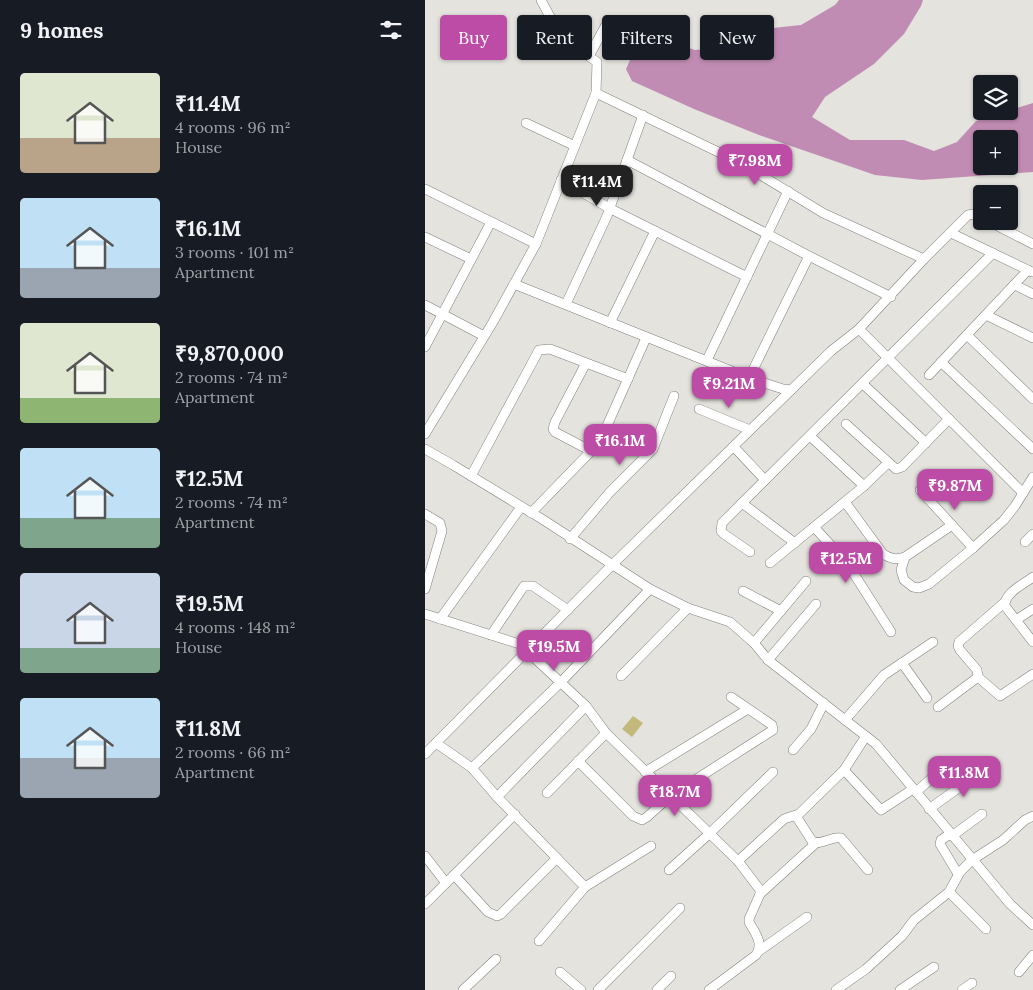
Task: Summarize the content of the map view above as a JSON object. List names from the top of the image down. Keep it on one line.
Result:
{"page":{"heading":"9 homes","chip":["Buy","Rent","Filters","New"],"list":[{"name":"₹11.4M","note":"4 rooms · 96 m² · House"},{"name":"₹16.1M","note":"3 rooms · 101 m² · Apartment"},{"name":"₹9,870,000","note":"2 rooms · 74 m² · Apartment"},{"name":"₹12.5M","note":"2 rooms · 74 m² · Apartment"},{"name":"₹19.5M","note":"4 rooms · 148 m² · House"},{"name":"₹11.8M","note":"2 rooms · 66 m² · Apartment"}],"map_buttons":["+","−"],"price":["₹7.98M","₹11.4M","₹9.21M","₹16.1M","₹9.87M","₹12.5M","₹19.5M","₹11.8M","₹18.7M"]}}
